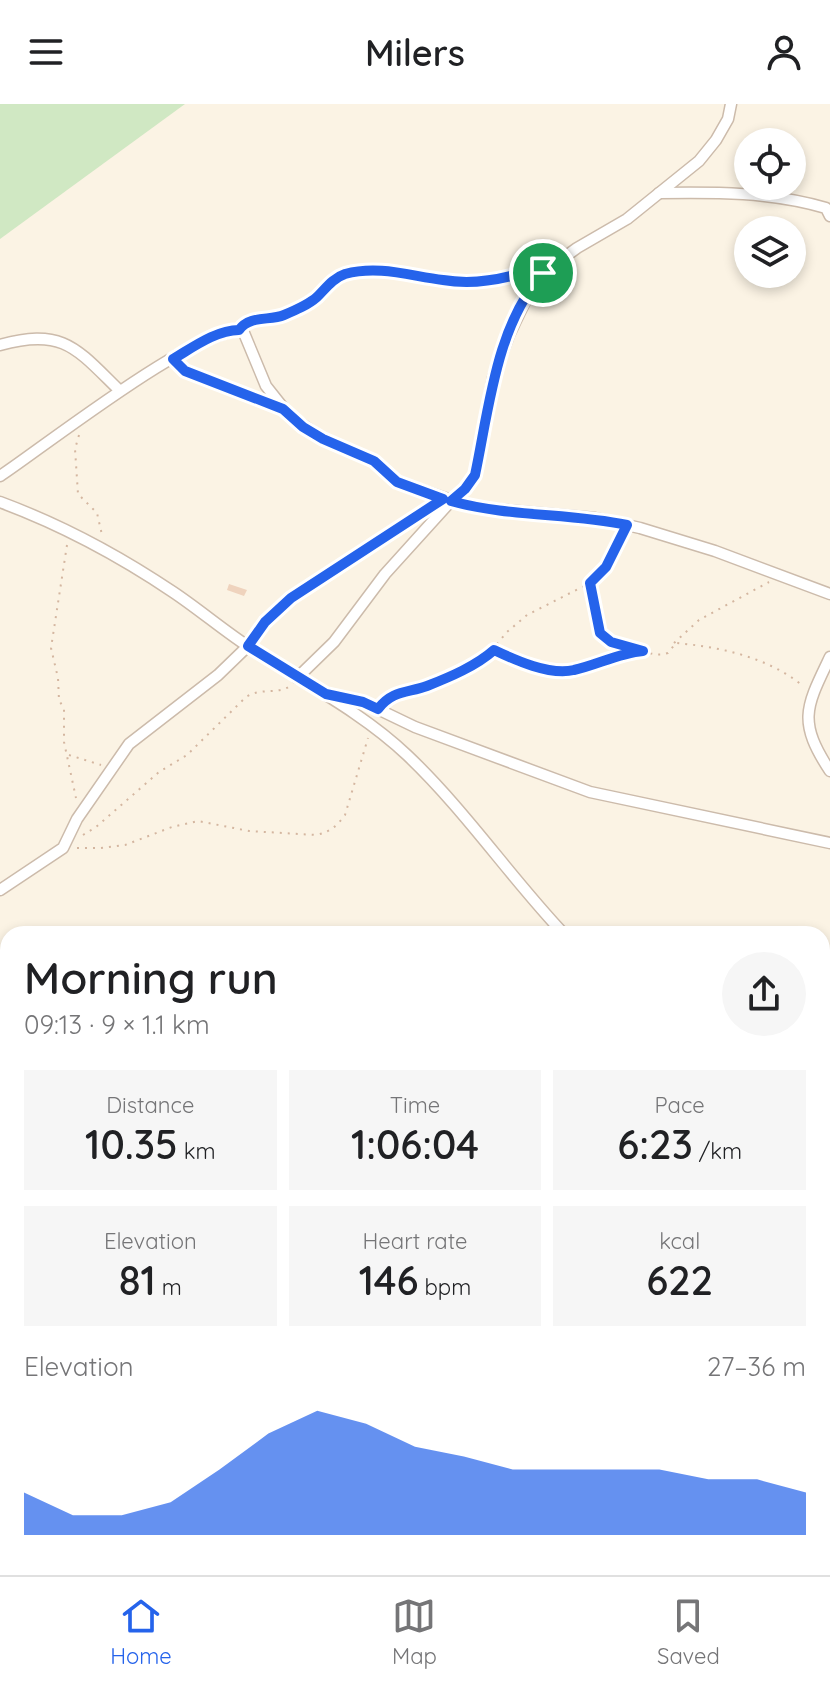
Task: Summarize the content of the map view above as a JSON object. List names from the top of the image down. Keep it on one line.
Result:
{"page":{"header":"Milers","heading":["Morning run","09:13 · 9 × 1.1 km"],"stats":[["Distance","10.35 km"],["Time","1:06:04"],["Pace","6:23 /km"],["Elevation","81 m"],["Heart rate","146 bpm"],["kcal","622"]],"chart":["Elevation","27–36 m"],"tabs":["Home","Map","Saved"]}}
